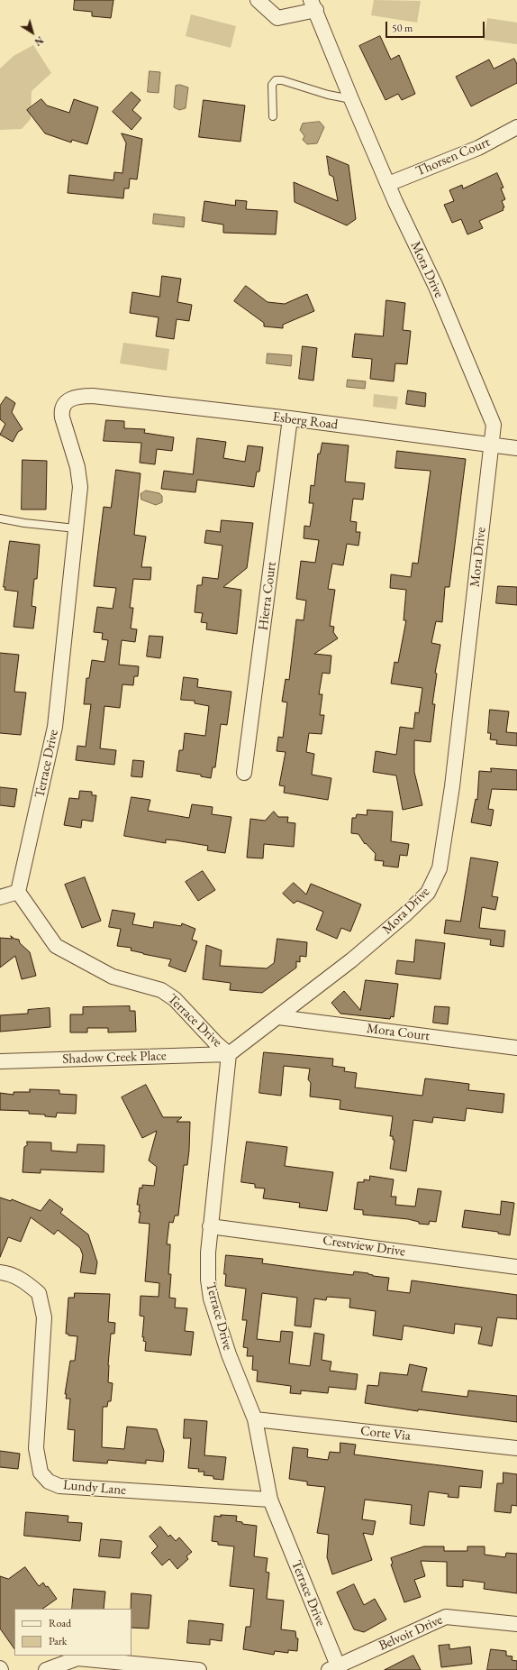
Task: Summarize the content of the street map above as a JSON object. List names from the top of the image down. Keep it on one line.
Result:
{"streets":{"street":["Thorsen Court","Mora Drive","Esberg Road","Hierra Court","Terrace Drive","Mora Court","Shadow Creek Place","Crestview Drive","Corte Via","Lundy Lane","Belvoir Drive"]},"crossings":[["Thorsen Court","Mora Drive"],["Mora Drive","Esberg Road"],["Mora Drive","Terrace Drive"],["Mora Drive","Mora Court"],["Mora Drive","Shadow Creek Place"],["Esberg Road","Hierra Court"],["Esberg Road","Terrace Drive"],["Terrace Drive","Shadow Creek Place"],["Terrace Drive","Crestview Drive"],["Terrace Drive","Corte Via"],["Terrace Drive","Lundy Lane"],["Terrace Drive","Belvoir Drive"]],"legend":["Road","Park"],"scale_bar":"50 m","north":"bottom right"}
